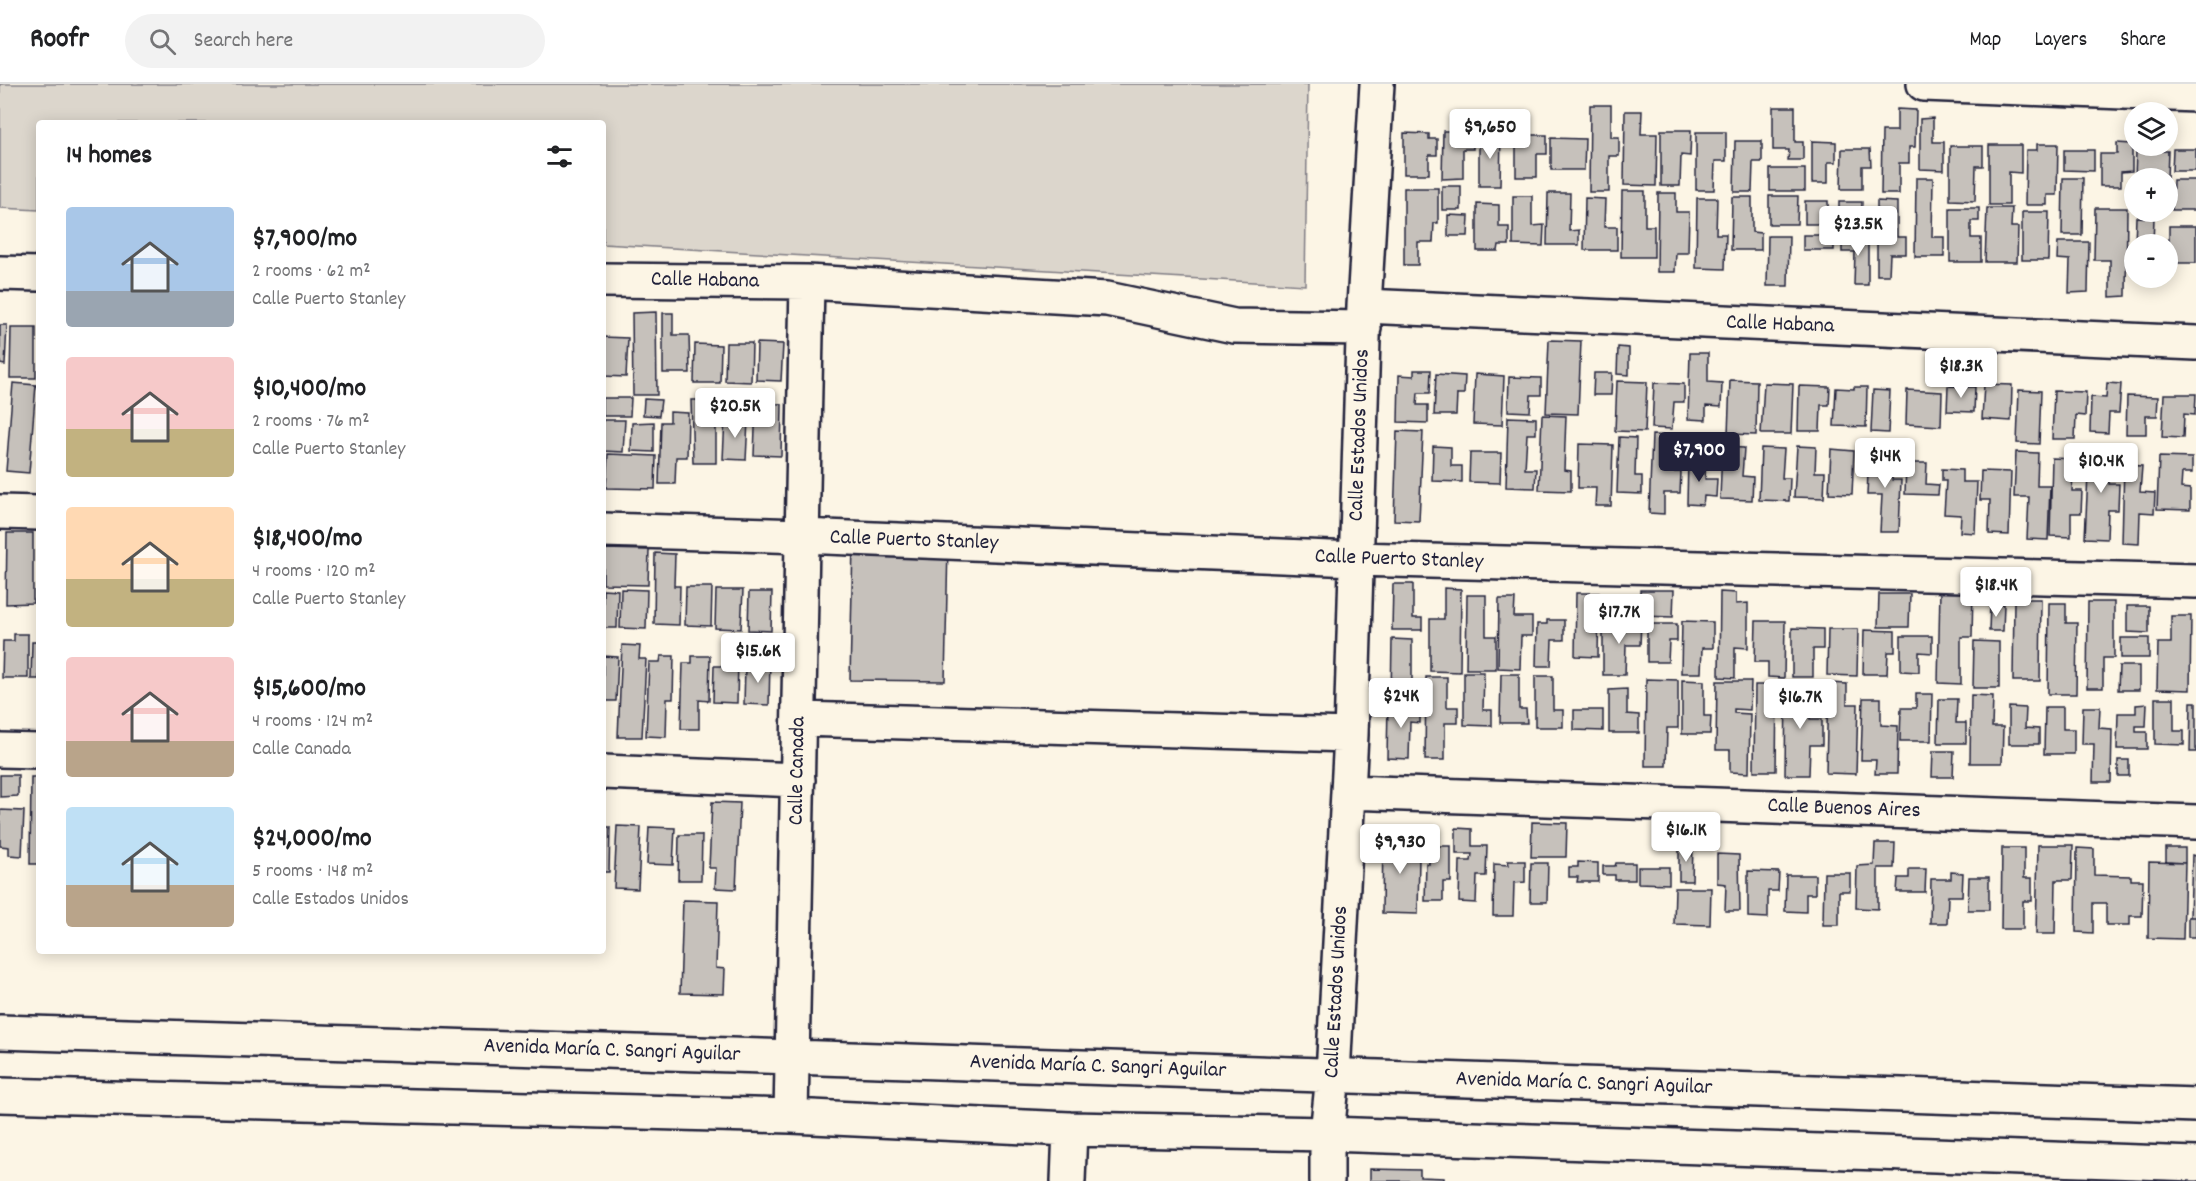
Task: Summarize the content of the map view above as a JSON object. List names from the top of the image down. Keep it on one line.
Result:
{"streets":{"street":["Calle Habana","Calle Estados Unidos","Calle Puerto Stanley","Calle Canada","Calle Buenos Aires","Avenida María C. Sangri Aguilar"]},"crossings":[["Calle Habana","Calle Estados Unidos"],["Calle Habana","Calle Canada"],["Calle Estados Unidos","Calle Puerto Stanley"],["Calle Estados Unidos","Calle Buenos Aires"],["Calle Estados Unidos","Avenida María C. Sangri Aguilar"],["Calle Puerto Stanley","Calle Canada"],["Calle Canada","Avenida María C. Sangri Aguilar"]],"page":{"header":"Roofr","search":"Search here","nav":["Map","Layers","Share"],"map_buttons":["+","−"],"price":["$9,650","$23.5K","$18.3K","$20.5K","$7,900","$14K","$10.4K","$18.4K","$17.7K","$15.6K","$24K","$16.7K","$16.1K","$9,930"],"heading":"14 homes","list":[{"name":"$7,900/mo","note":"2 rooms · 62 m² · Calle Puerto Stanley"},{"name":"$10,400/mo","note":"2 rooms · 76 m² · Calle Puerto Stanley"},{"name":"$18,400/mo","note":"4 rooms · 120 m² · Calle Puerto Stanley"},{"name":"$15,600/mo","note":"4 rooms · 124 m² · Calle Canada"},{"name":"$24,000/mo","note":"5 rooms · 148 m² · Calle Estados Unidos"}]}}
